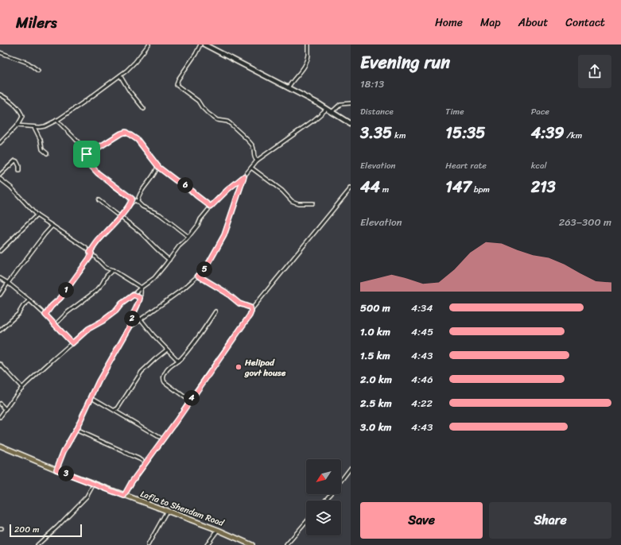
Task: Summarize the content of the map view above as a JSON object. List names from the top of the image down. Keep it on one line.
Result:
{"streets":{"main road":["Lafia to Shendam Road"]},"places":["Helipad govt house"],"scale_bar":"200 m","north":"bottom left","page":{"header":"Milers","nav":["Home","Map","About","Contact"],"heading":["Evening run","18:13"],"stats":[["Distance","3.35 km"],["Time","15:35"],["Pace","4:39 /km"],["Elevation","44 m"],["Heart rate","147 bpm"],["kcal","213"]],"pins":["6","5","1","2","4","3"],"chart":["Elevation","263–300 m"],"list":[{"name":"500 m","note":"4:34"},{"name":"1.0 km","note":"4:45"},{"name":"1.5 km","note":"4:43"},{"name":"2.0 km","note":"4:46"},{"name":"2.5 km","note":"4:22"},{"name":"3.0 km","note":"4:43"}],"buttons":["Save","Share"],"scale":"200 m"}}
